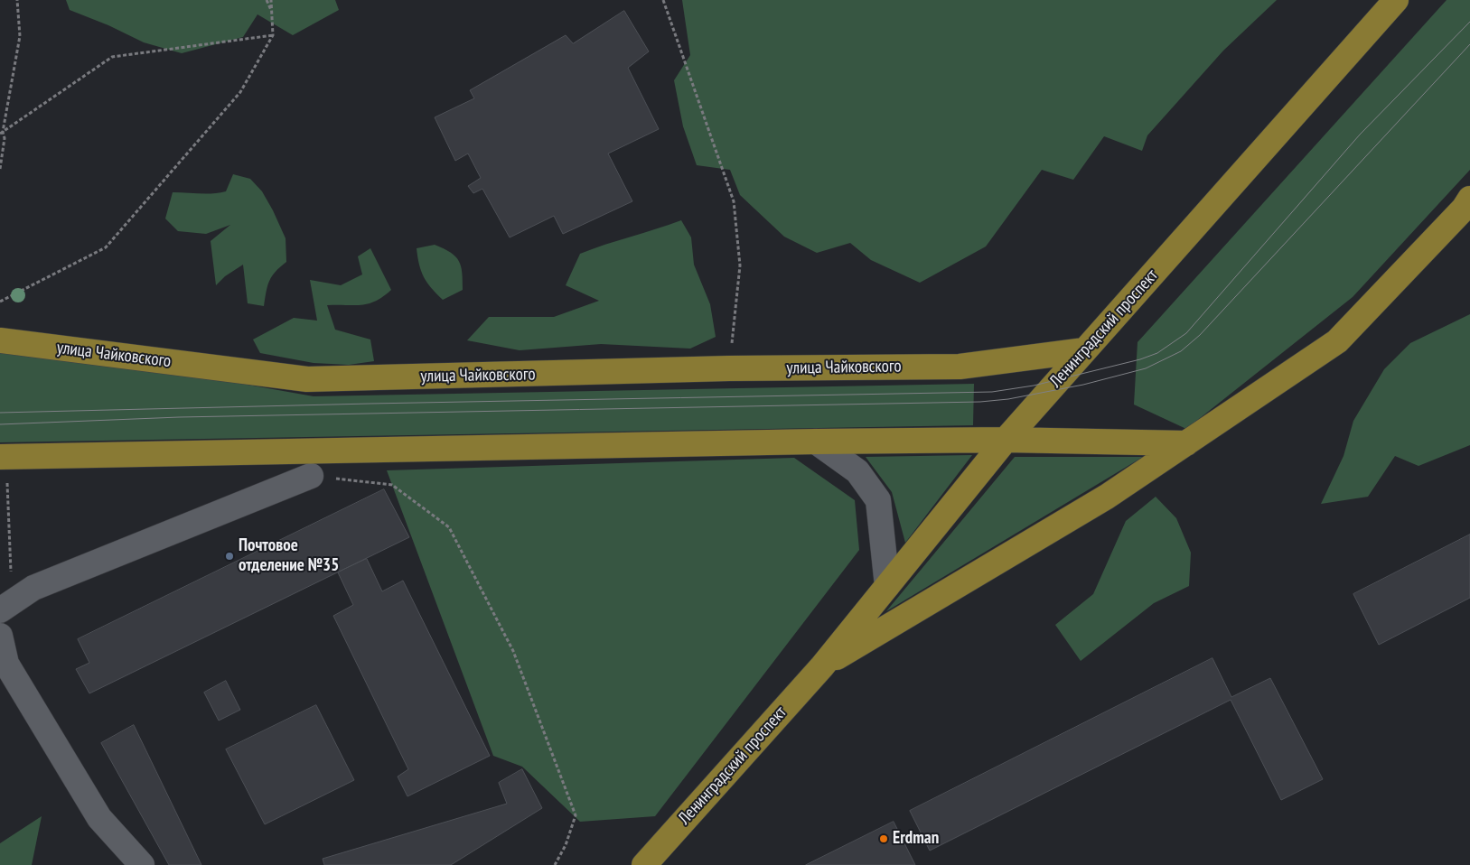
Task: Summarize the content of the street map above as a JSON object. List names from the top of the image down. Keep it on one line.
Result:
{"streets":{"main road":["Ленинградский проспект","улица Чайковского"]},"crossings":[["Ленинградский проспект","улица Чайковского"]],"places":["Почтовое отделение №35","Erdman"]}
